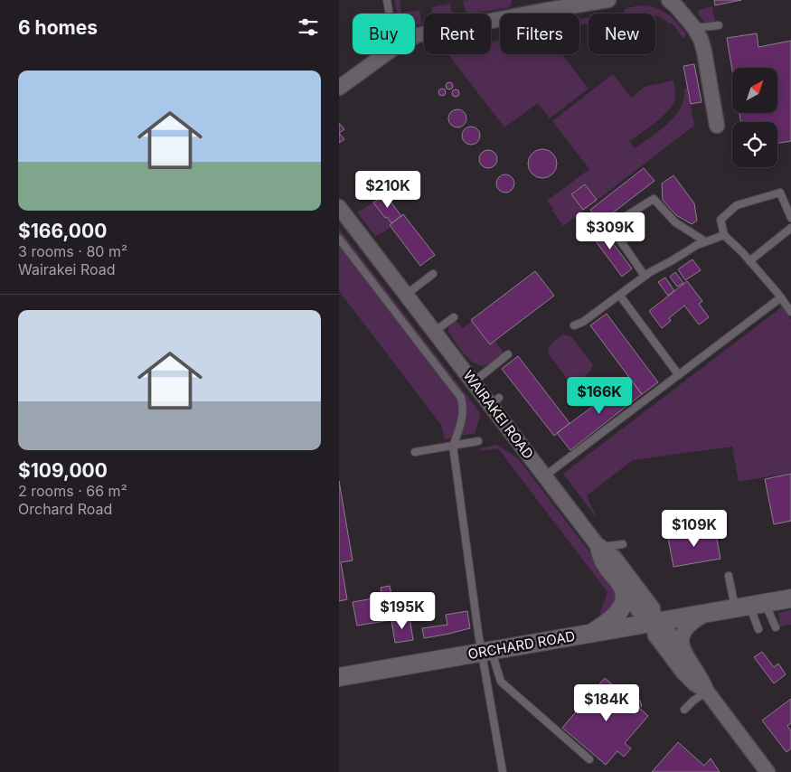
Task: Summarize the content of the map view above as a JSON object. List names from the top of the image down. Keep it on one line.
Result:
{"streets":{"street":["WAIRAKEI ROAD","ORCHARD ROAD"]},"crossings":[["WAIRAKEI ROAD","ORCHARD ROAD"]],"north":"top right","page":{"heading":"6 homes","chip":["Buy","Rent","Filters","New"],"list":[{"name":"$166,000","note":"3 rooms · 80 m² · Wairakei Road"},{"name":"$109,000","note":"2 rooms · 66 m² · Orchard Road"}],"price":["$210K","$309K","$166K","$109K","$195K","$184K"]}}
